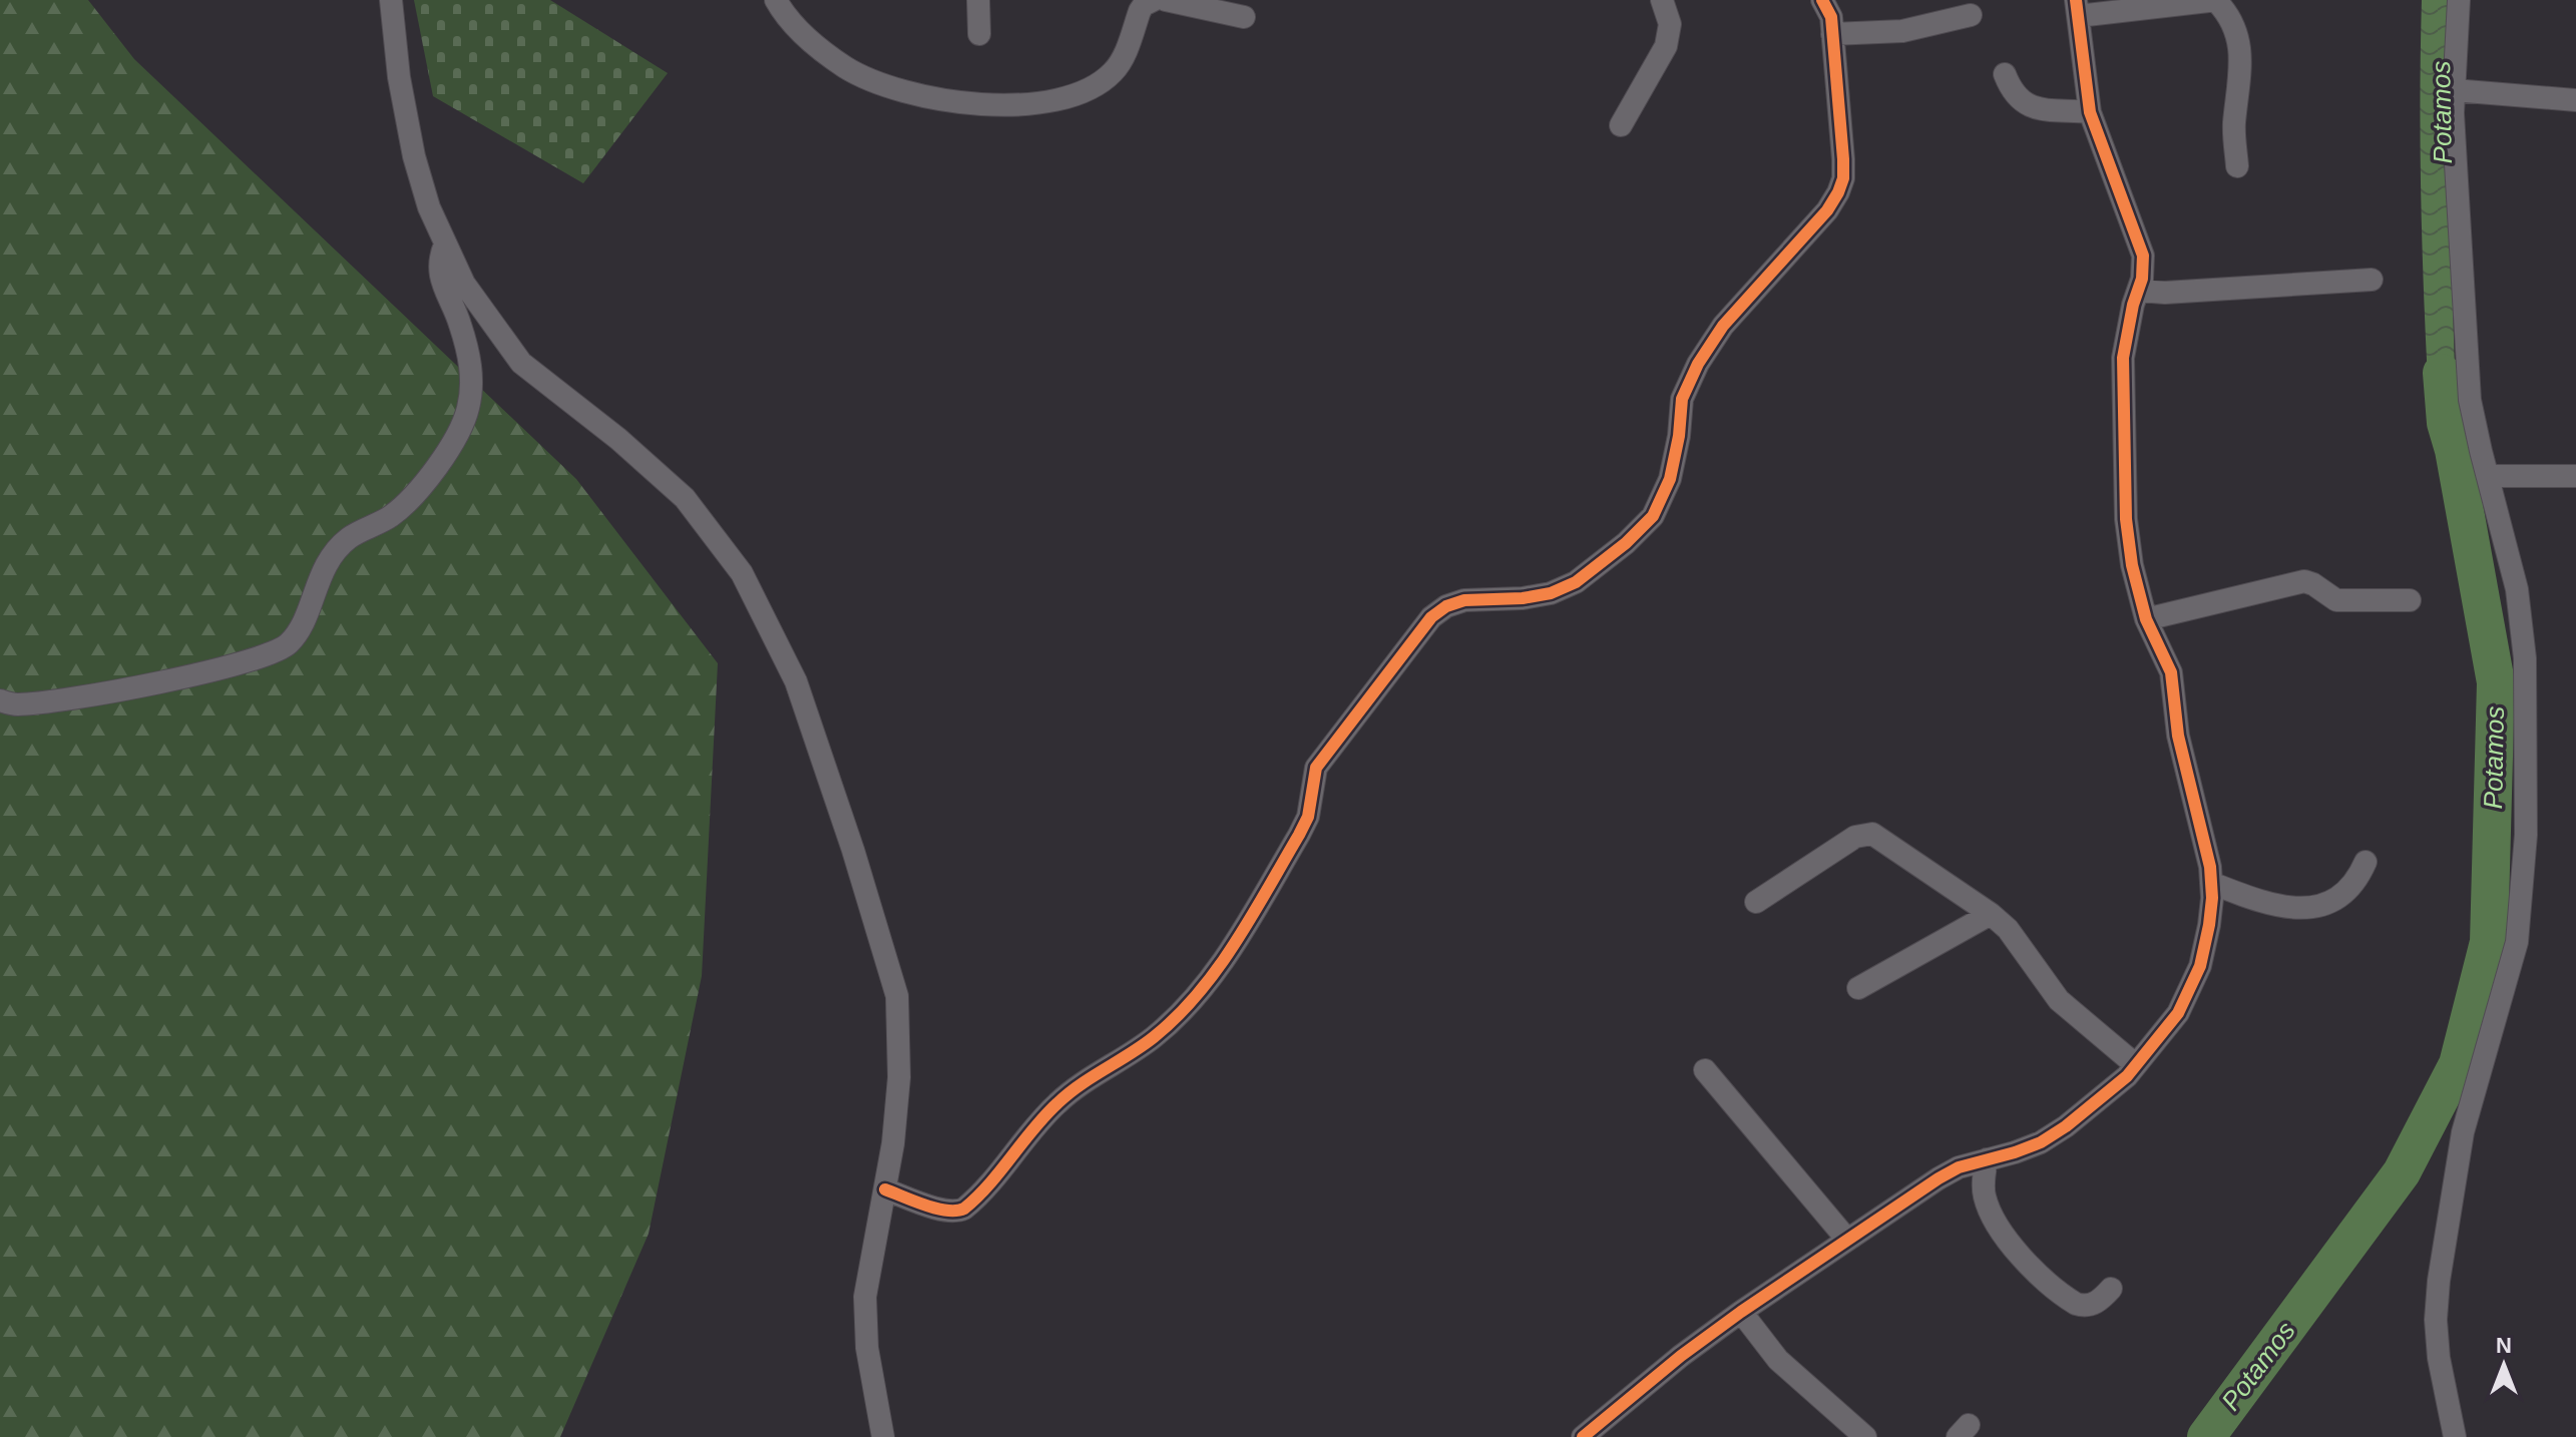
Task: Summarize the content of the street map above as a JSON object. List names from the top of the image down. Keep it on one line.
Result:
{"water":["Potamos"],"north":"top"}
